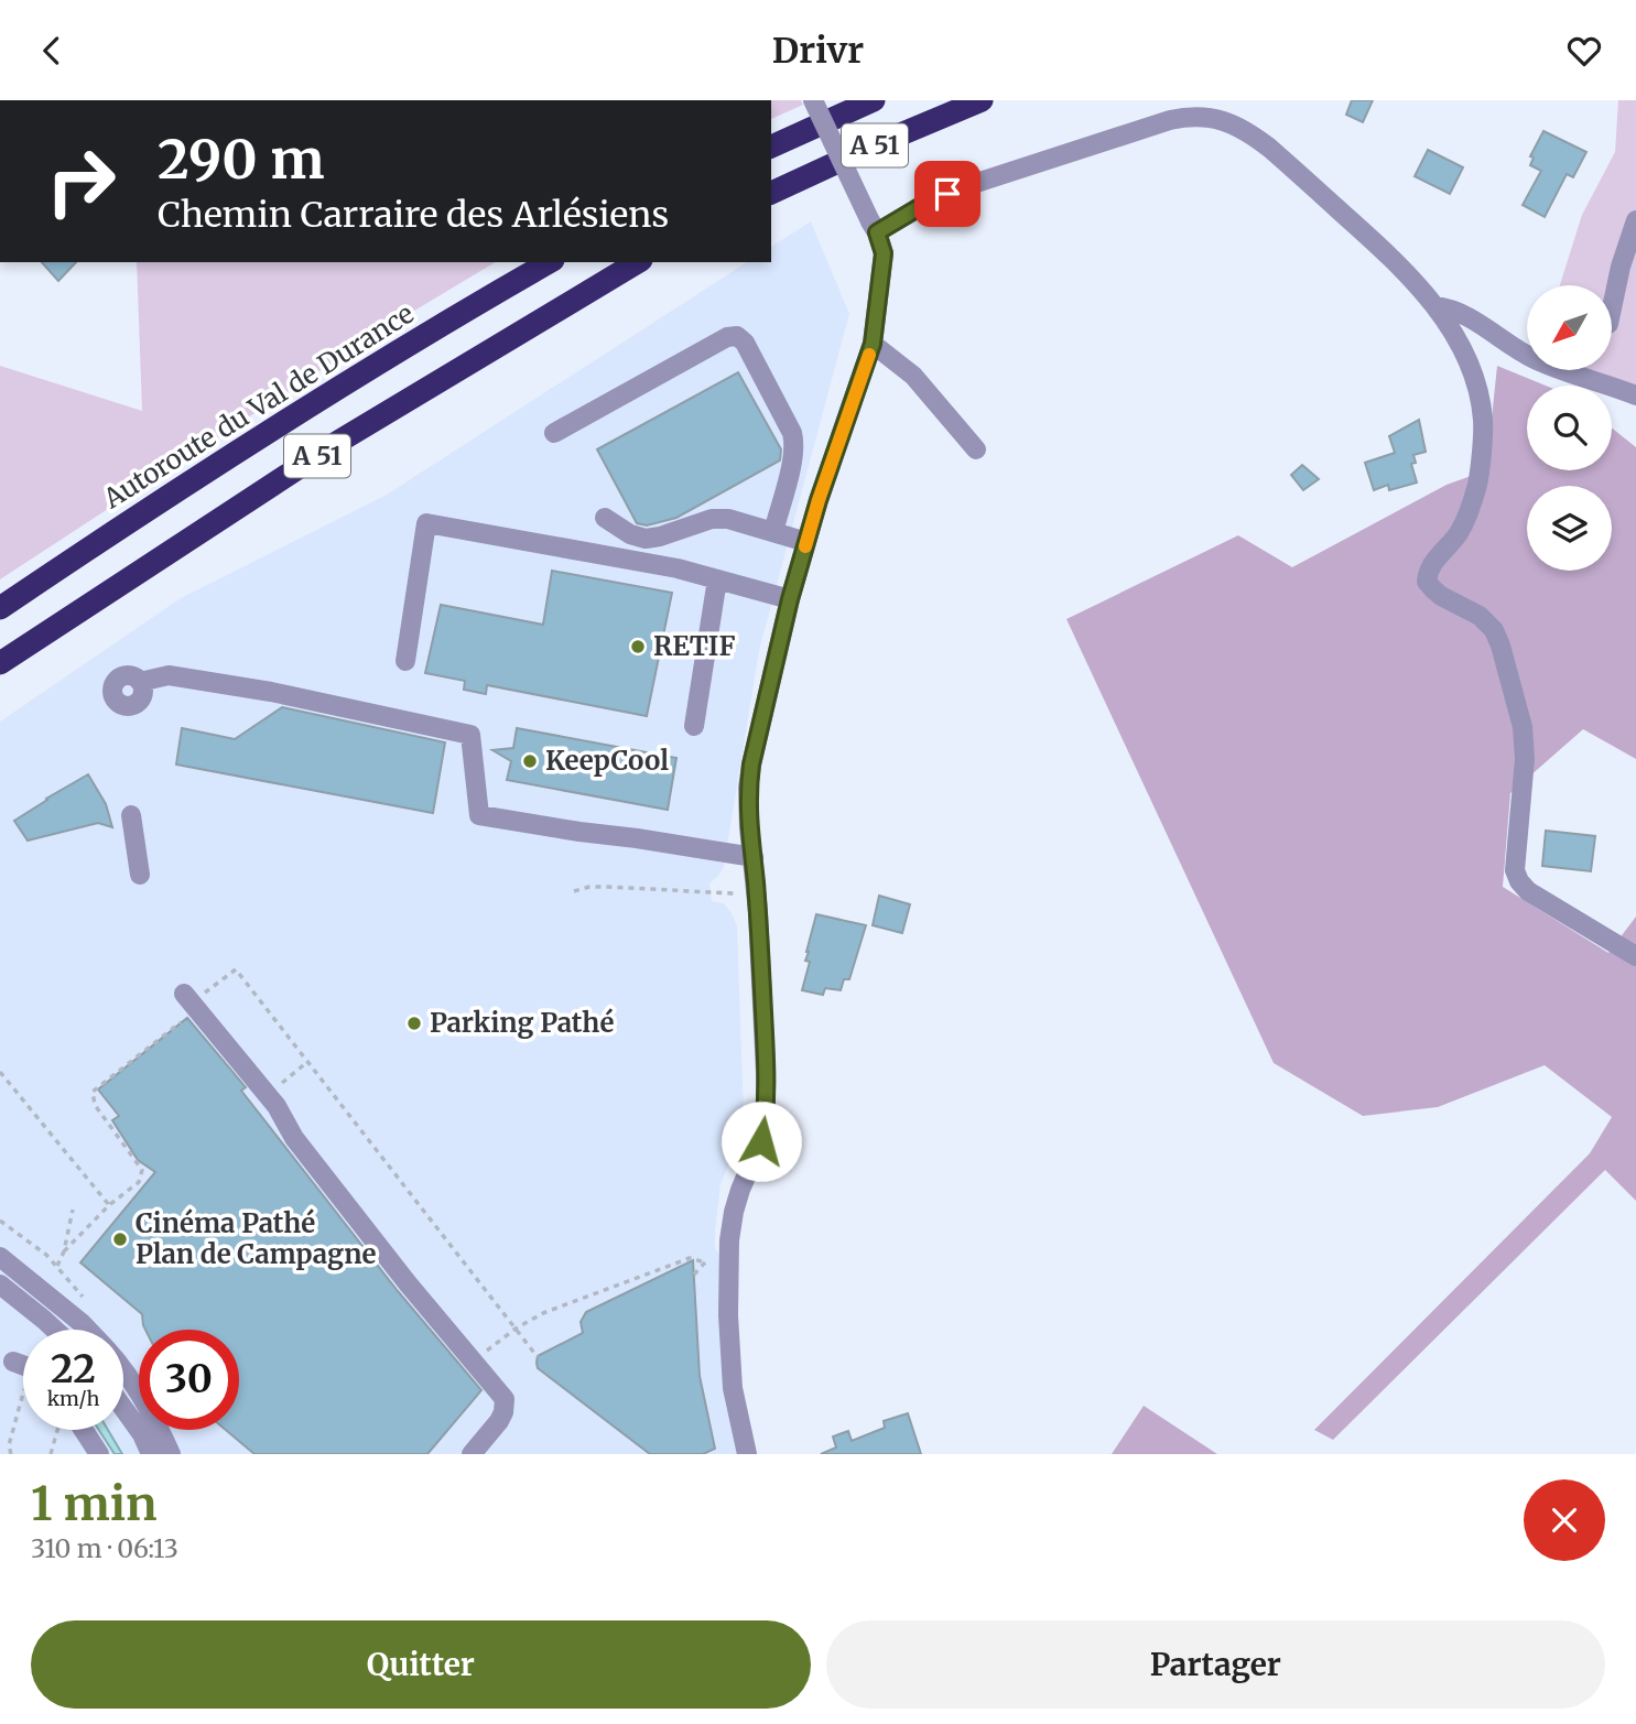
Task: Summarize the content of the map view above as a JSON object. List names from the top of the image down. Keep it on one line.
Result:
{"streets":{"highway":["A 51","Autoroute du Val de Durance"]},"places":["RETIF","KeepCool","Parking Pathé","Cinéma Pathé Plan de Campagne"],"north":"bottom left","page":{"header":"Drivr","turn":["290 m","Chemin Carraire des Arlésiens"],"speed":"22 km/h","limit":"30","heading":["1 min","310 m · 06:13"],"buttons":["Quitter","Partager"]}}
